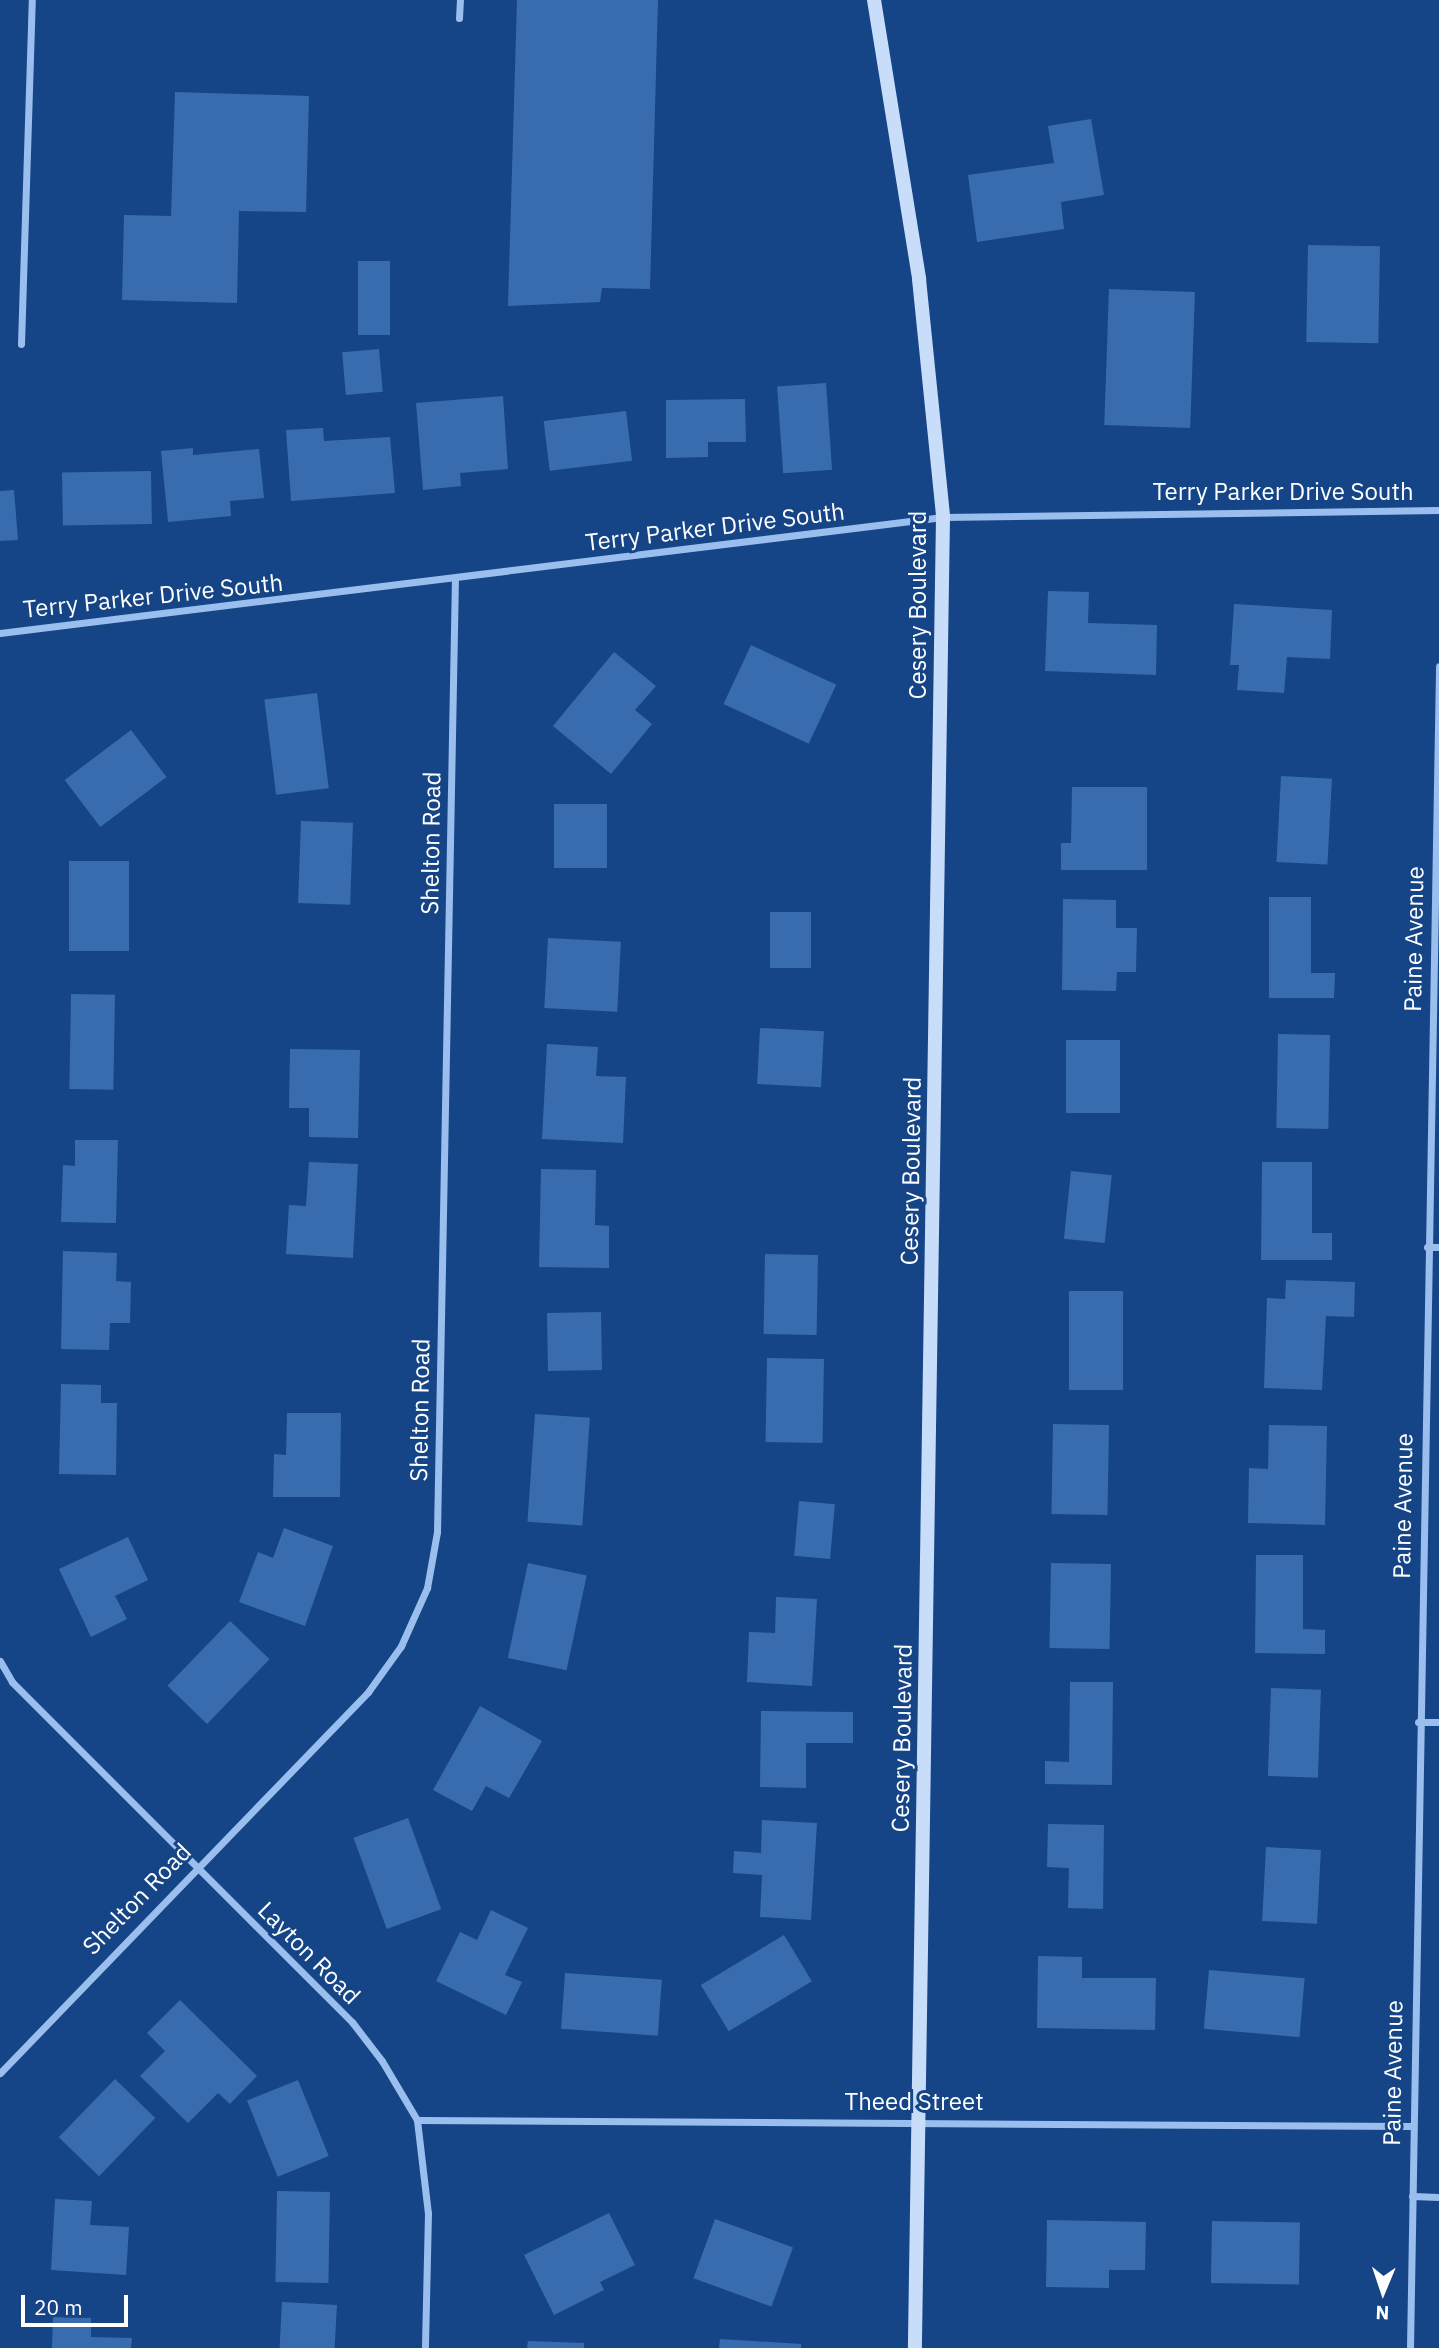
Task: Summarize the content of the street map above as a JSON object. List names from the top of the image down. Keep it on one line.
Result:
{"streets":{"main road":["Cesery Boulevard"],"street":["Terry Parker Drive South","Shelton Road","Paine Avenue","Layton Road","Theed Street"]},"crossings":[["Terry Parker Drive South","Cesery Boulevard"],["Terry Parker Drive South","Shelton Road"],["Cesery Boulevard","Theed Street"],["Shelton Road","Layton Road"],["Paine Avenue","Theed Street"],["Layton Road","Theed Street"]],"scale_bar":"20 m","north":"bottom"}
